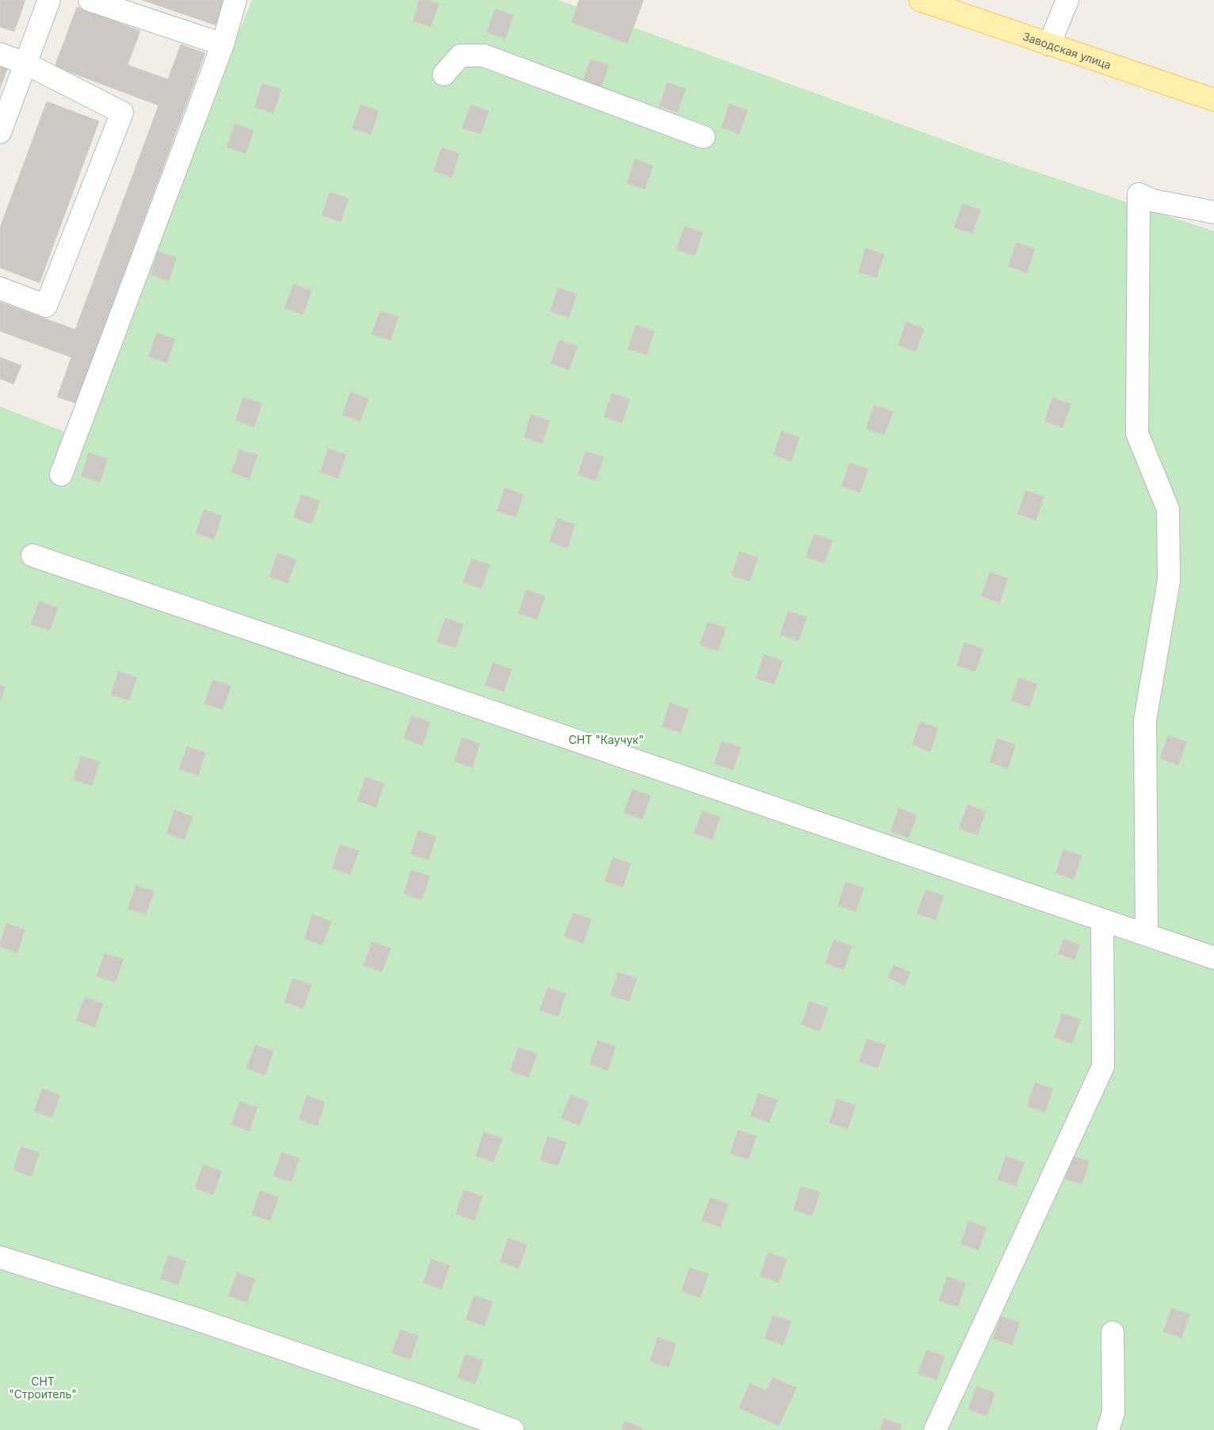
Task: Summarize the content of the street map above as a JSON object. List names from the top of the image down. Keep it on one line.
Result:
{"streets":{"main road":["Заводская улица"]},"parks":["СНТ \"Каучук\"","СНТ \"Строитель\""]}
